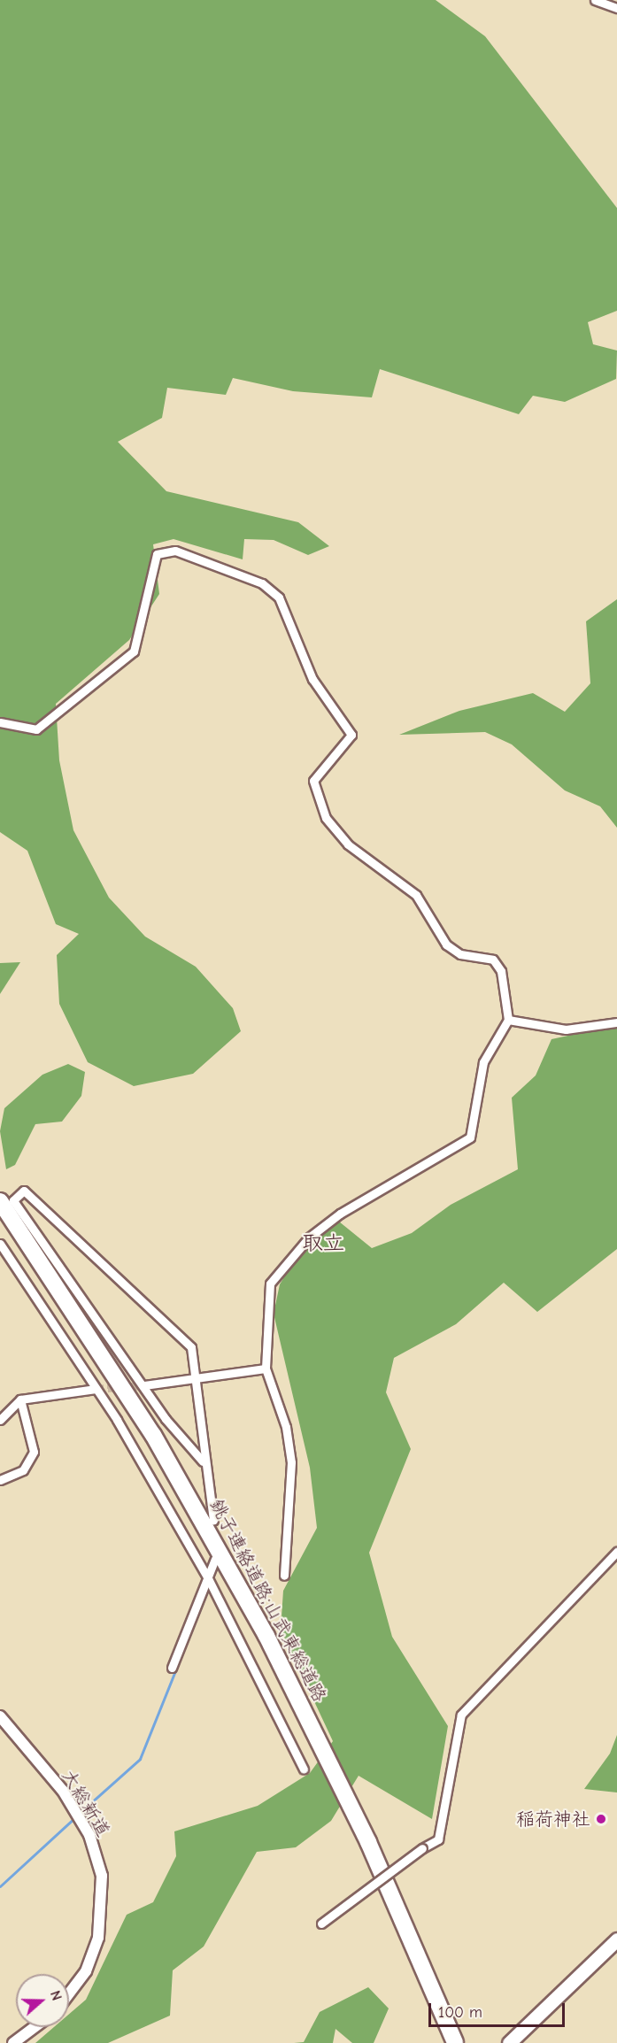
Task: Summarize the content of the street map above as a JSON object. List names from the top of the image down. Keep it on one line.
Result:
{"streets":{"highway":["銚子連絡道路;山武東総道路"],"street":["大総新道"]},"districts":["取立"],"places":["稲荷神社"],"scale_bar":"100 m","north":"right"}
